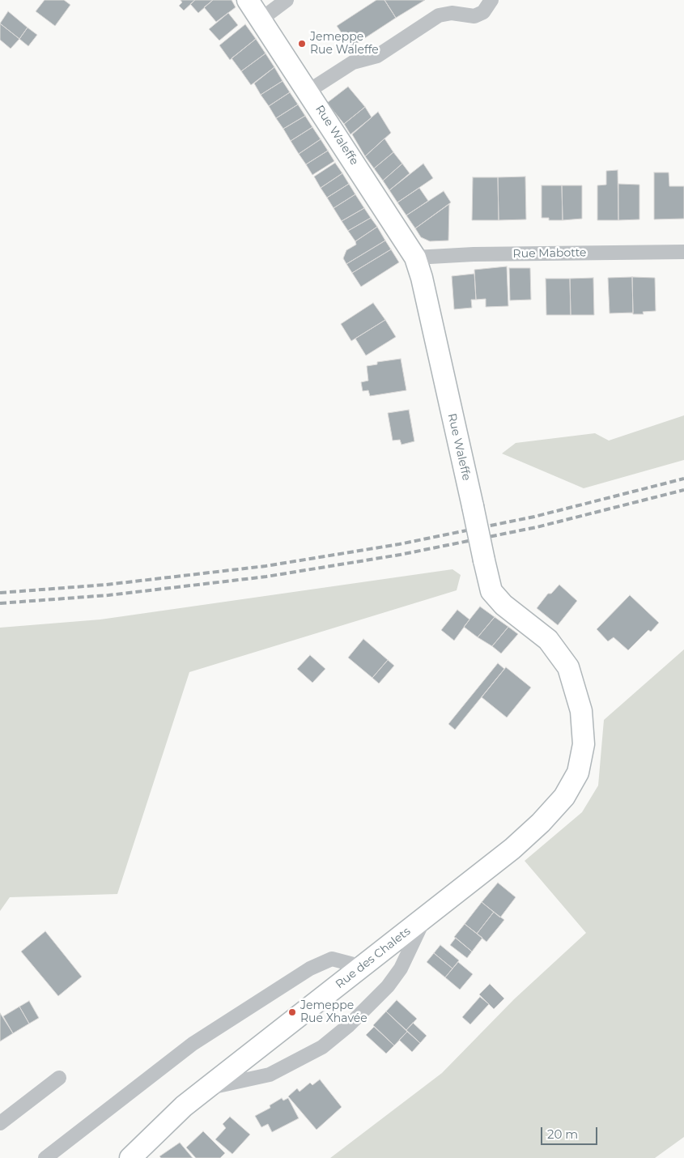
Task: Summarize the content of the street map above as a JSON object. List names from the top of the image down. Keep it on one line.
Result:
{"streets":{"street":["Rue Waleffe","Rue Mabotte","Rue des Chalets"]},"crossings":[["Rue Waleffe","Rue Mabotte"],["Rue Waleffe","Rue des Chalets"]],"places":["Jemeppe Rue Waleffe","Jemeppe Rue Xhavée"],"scale_bar":"20 m"}
